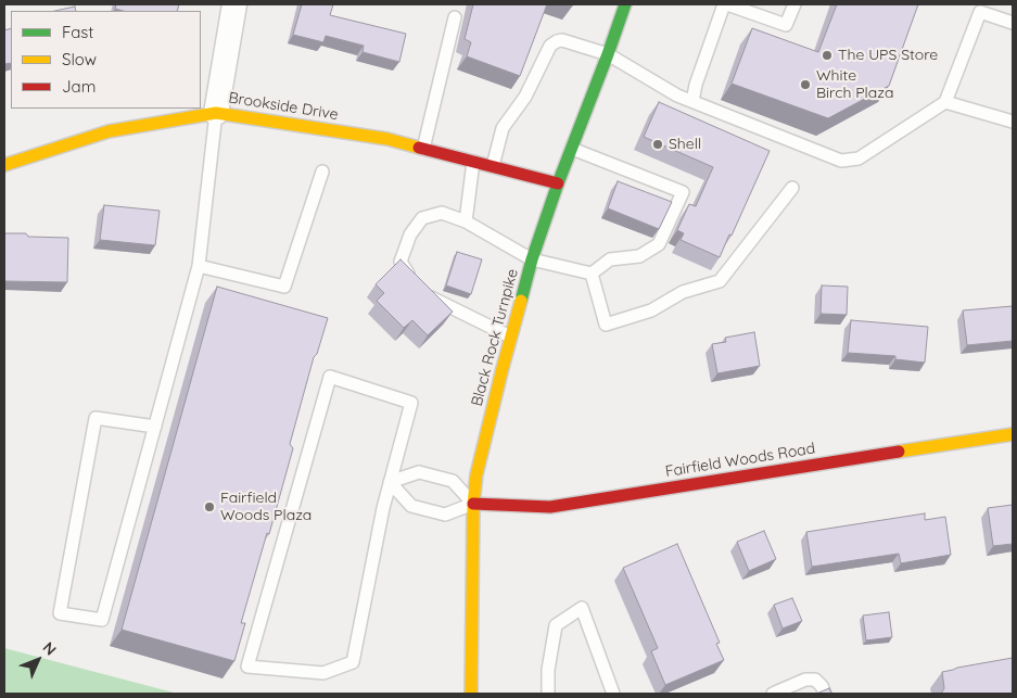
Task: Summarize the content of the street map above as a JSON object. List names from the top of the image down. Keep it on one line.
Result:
{"streets":{"main road":["Brookside Drive","Black Rock Turnpike","Fairfield Woods Road"]},"crossings":[["Brookside Drive","Black Rock Turnpike"],["Black Rock Turnpike","Fairfield Woods Road"]],"places":["The UPS Store","White Birch Plaza","Shell","Fairfield Woods Plaza"],"legend":["Fast","Slow","Jam"],"north":"top right"}
